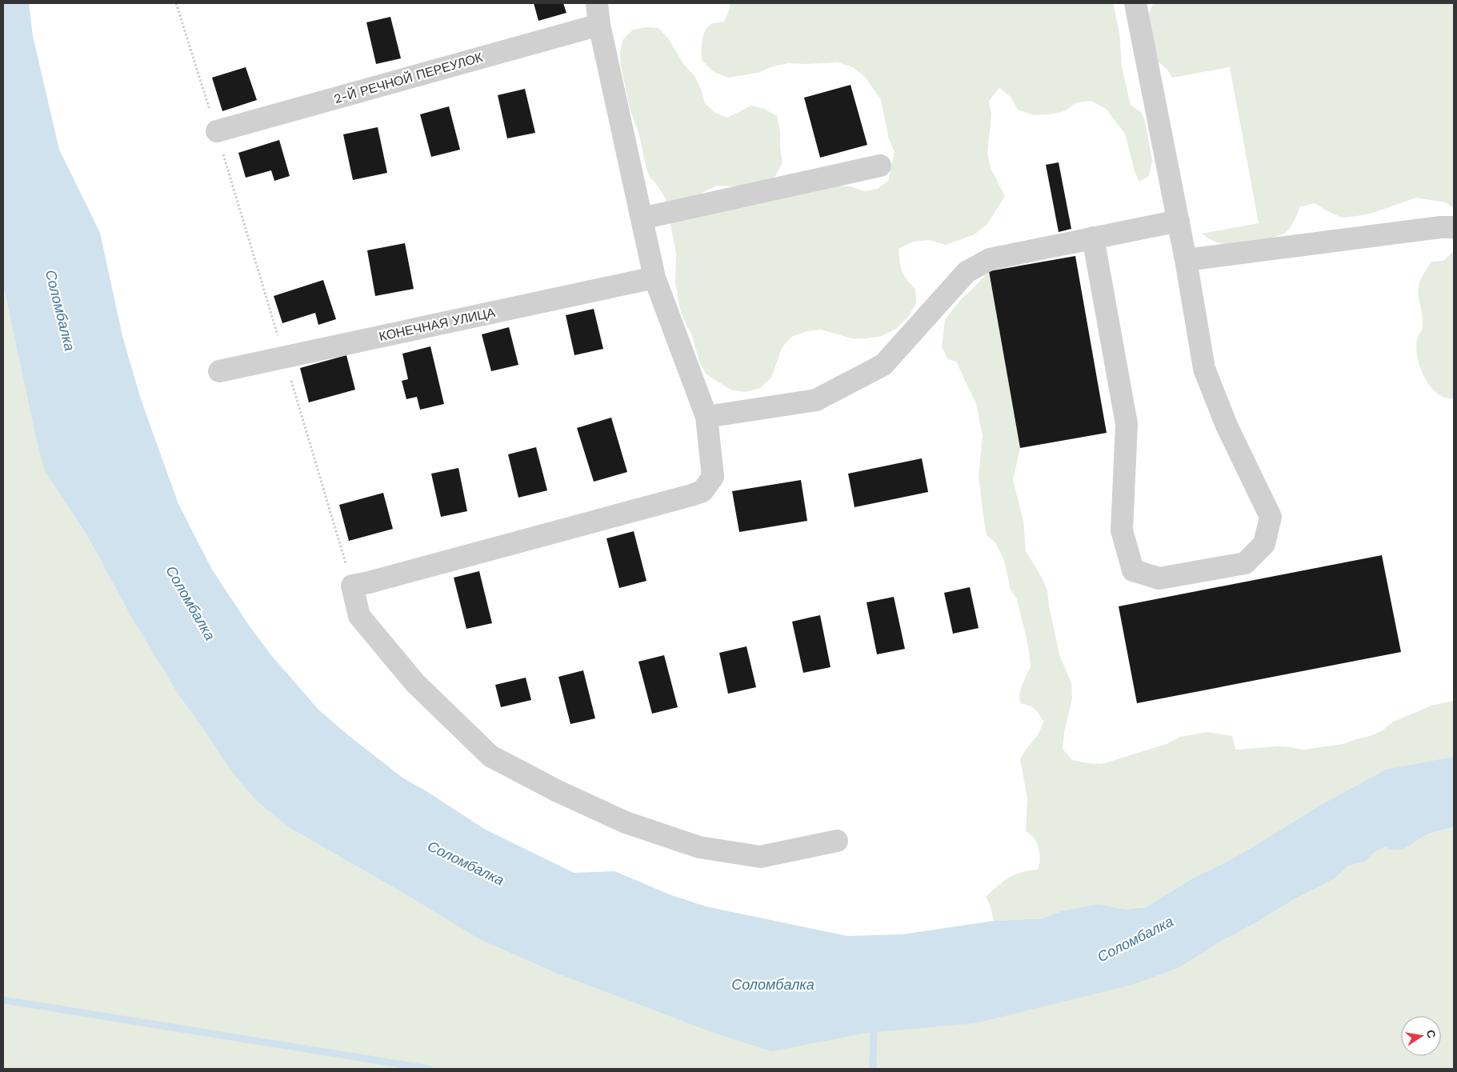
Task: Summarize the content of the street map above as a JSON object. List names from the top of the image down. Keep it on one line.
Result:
{"streets":{"street":["2-Й РЕЧНОЙ ПЕРЕУЛОК","КОНЕЧНАЯ УЛИЦА"]},"water":["Соломбалка"],"north":"right"}
